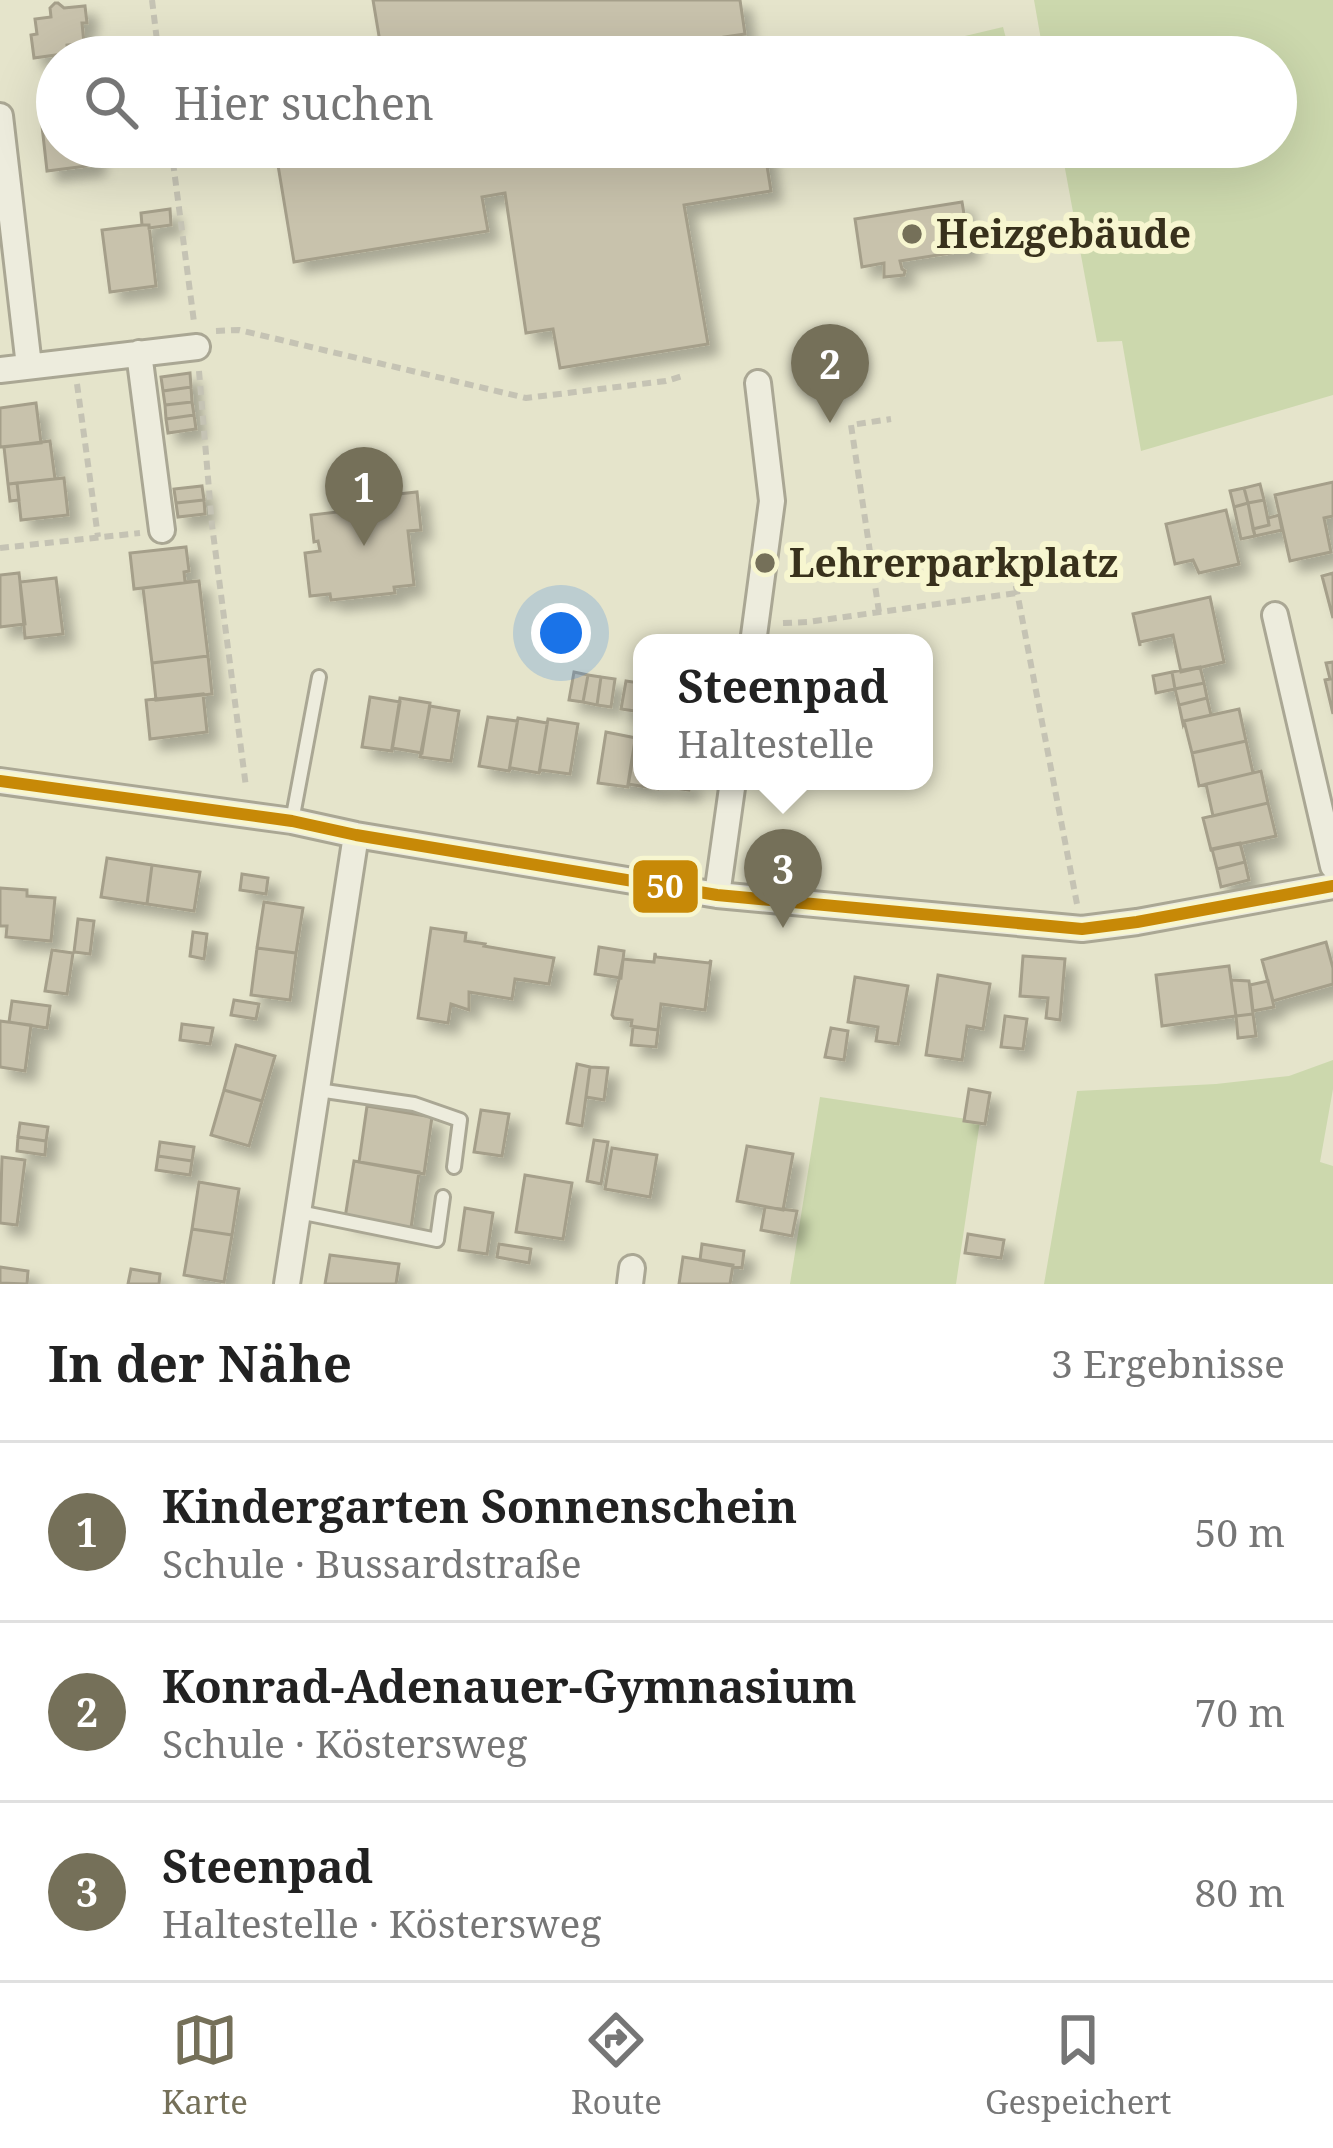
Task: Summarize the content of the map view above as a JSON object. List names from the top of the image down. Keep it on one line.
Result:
{"places":["Heizgebäude","Lehrerparkplatz"],"lines":["transit line 50"],"page":{"search":"Hier suchen","pins":["2","1","3"],"popup":["Steenpad","Haltestelle"],"heading":["In der Nähe","3 Ergebnisse"],"list":[{"mark":"1","name":"Kindergarten Sonnenschein","note":"Schule · Bussardstraße","value":"50 m"},{"mark":"2","name":"Konrad-Adenauer-Gymnasium","note":"Schule · Köstersweg","value":"70 m"},{"mark":"3","name":"Steenpad","note":"Haltestelle · Köstersweg","value":"80 m"}],"nav":["Karte","Route","Gespeichert"]}}
